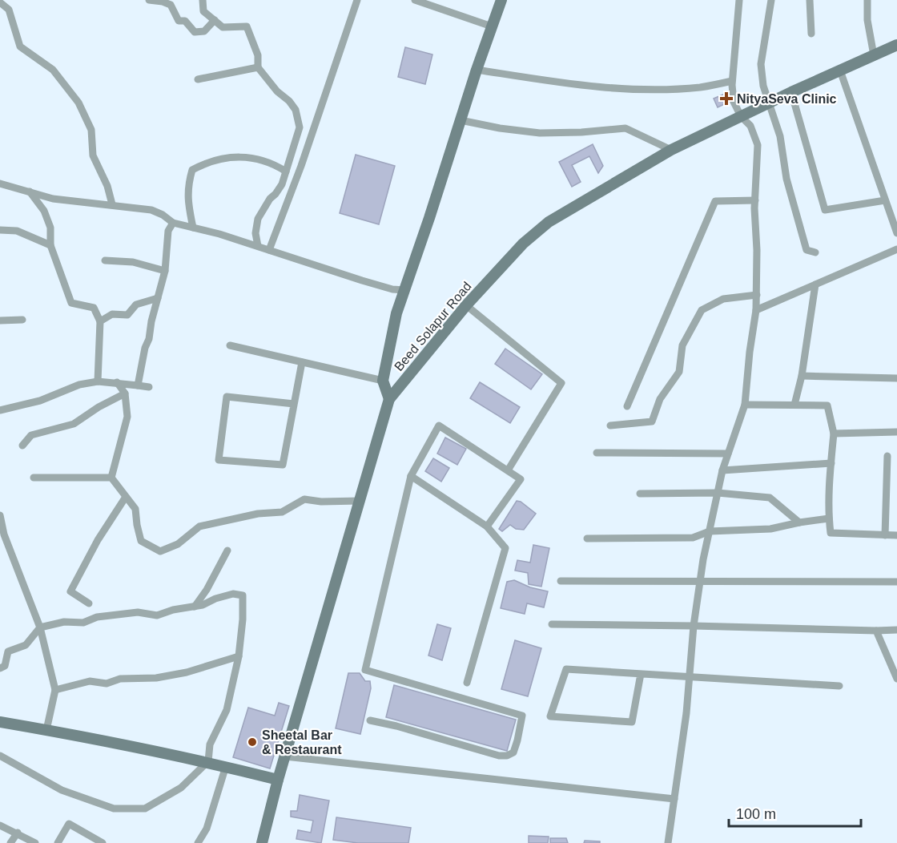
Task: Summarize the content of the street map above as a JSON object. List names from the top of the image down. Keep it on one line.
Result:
{"streets":{"main road":["Beed Solapur Road"]},"places":{"health":["NityaSeva Clinic"],"other":["Sheetal Bar & Restaurant"]},"scale_bar":"100 m"}
